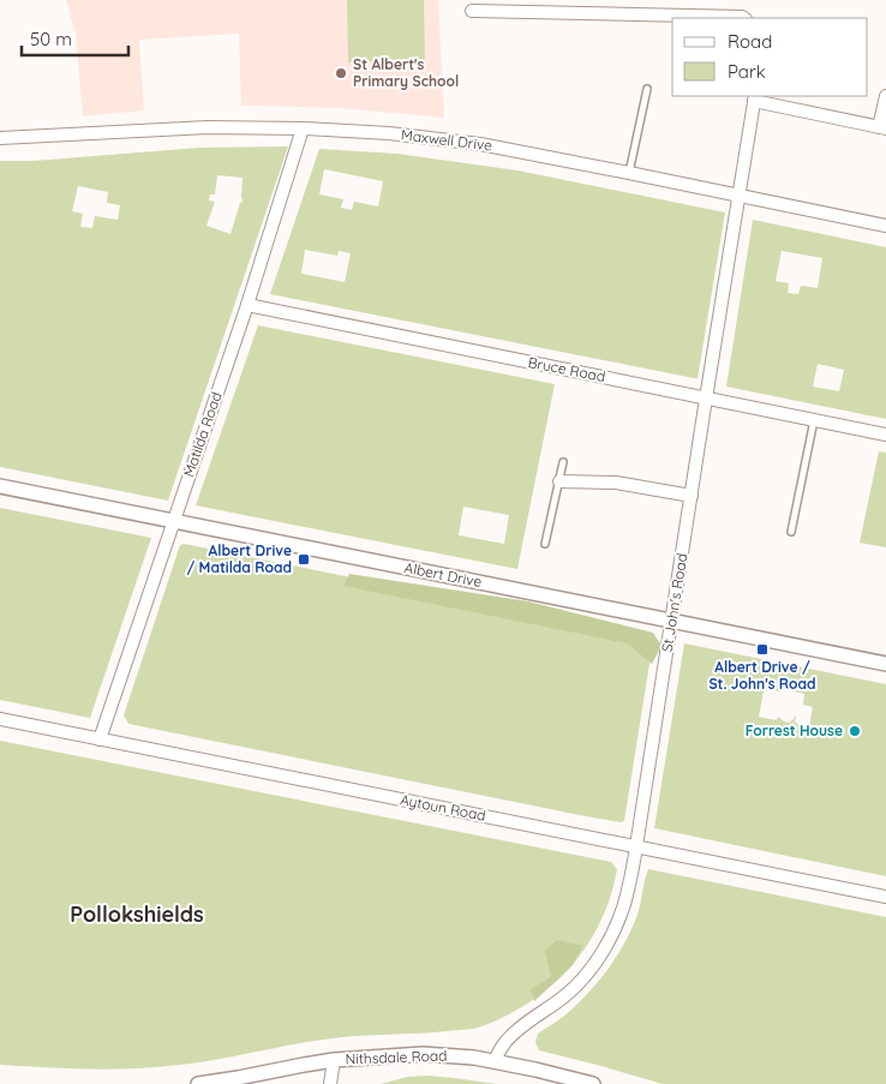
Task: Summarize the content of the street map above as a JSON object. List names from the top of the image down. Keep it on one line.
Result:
{"streets":{"street":["Maxwell Drive","Bruce Road","Matilda Road","Albert Drive","St John's Road","Aytoun Road","Nithsdale Road"]},"crossings":[["Maxwell Drive","Matilda Road"],["Maxwell Drive","St John's Road"],["Bruce Road","Matilda Road"],["Bruce Road","St John's Road"],["Matilda Road","Albert Drive"],["Matilda Road","Aytoun Road"],["Albert Drive","St John's Road"],["St John's Road","Aytoun Road"],["St John's Road","Nithsdale Road"]],"districts":["Pollokshields"],"places":{"other":["St Albert's Primary School","Forrest House"],"transit":["Albert Drive / Matilda Road","Albert Drive / St. John's Road"]},"legend":["Road","Park"],"scale_bar":"50 m"}
